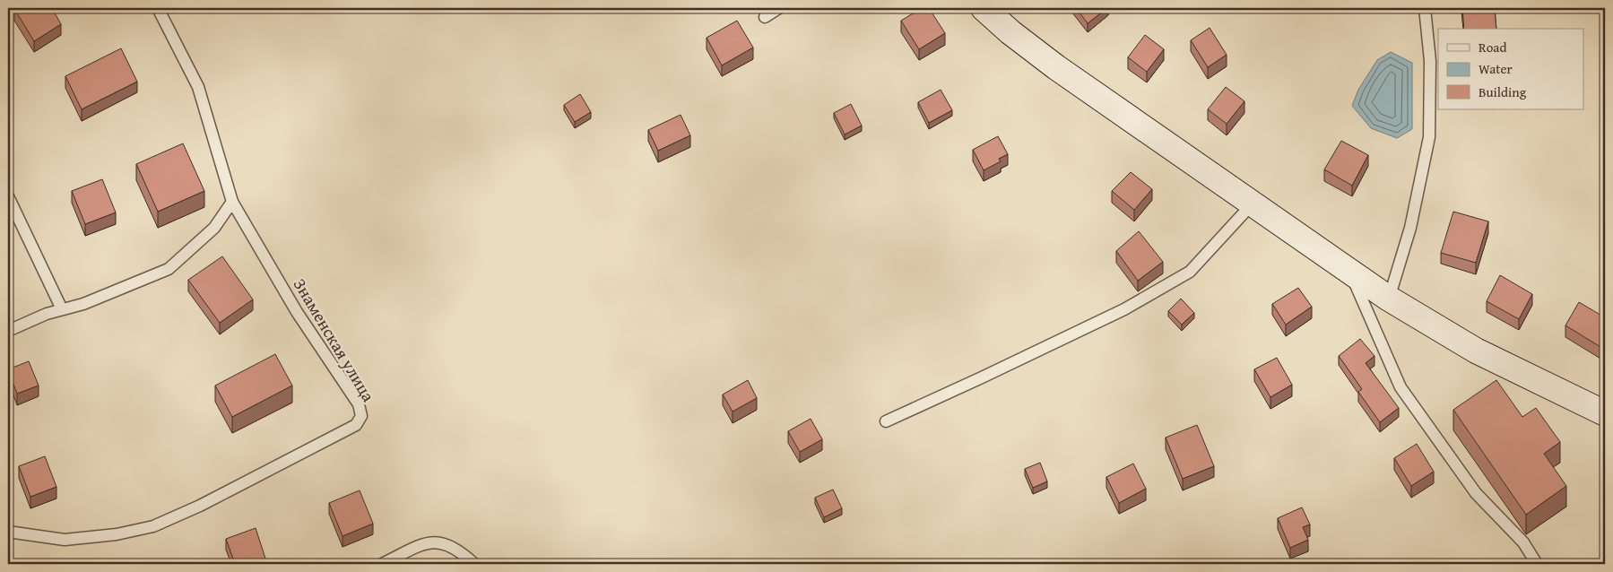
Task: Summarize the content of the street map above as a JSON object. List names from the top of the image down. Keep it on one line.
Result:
{"streets":{"lane":["Знаменская улица"]},"legend":["Road","Water","Building"]}
